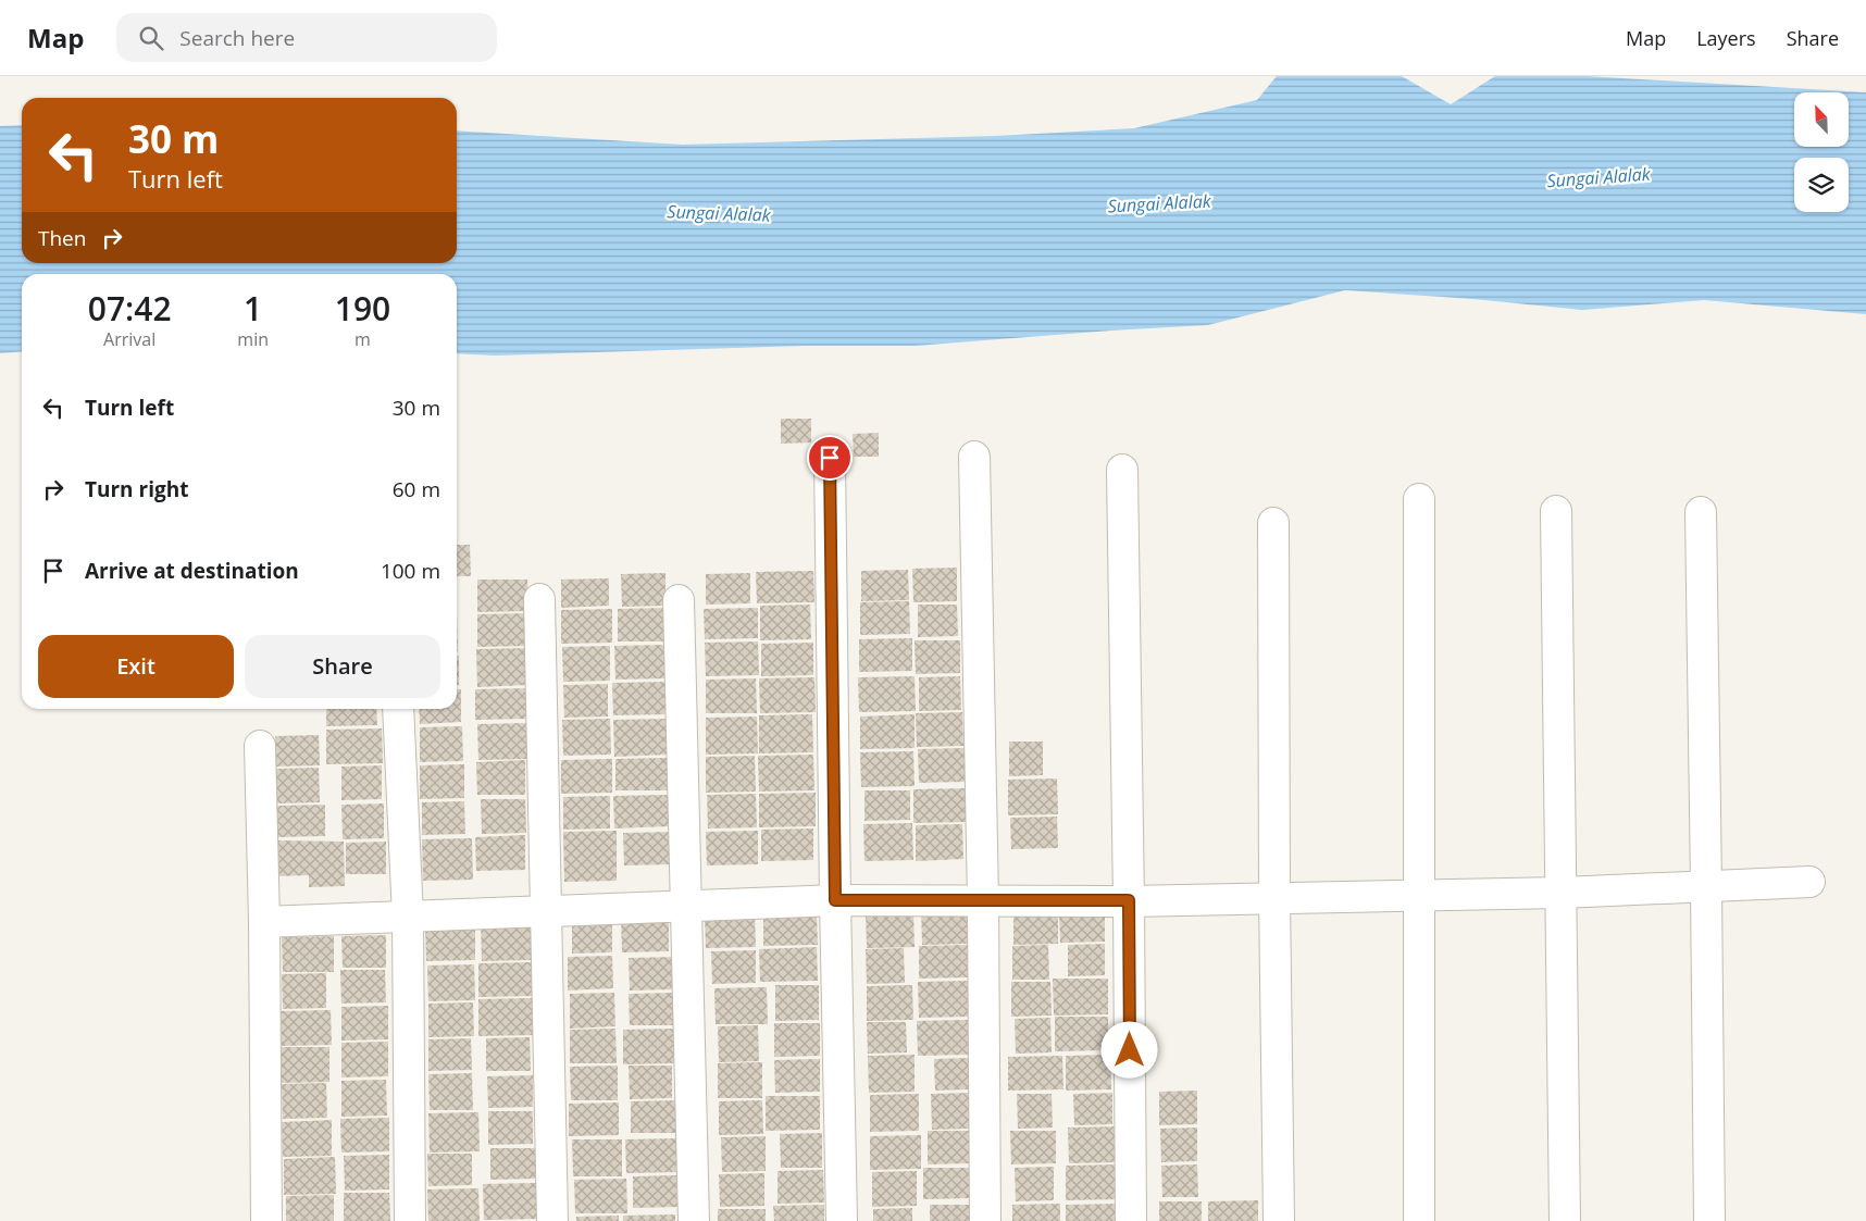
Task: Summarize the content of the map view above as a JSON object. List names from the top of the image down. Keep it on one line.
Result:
{"water":["Sungai Alalak"],"north":"top left","page":{"header":"Map","search":"Search here","nav":["Map","Layers","Share"],"turn":["30 m","Turn left"],"then":"Then","eta":["07:42","Arrival","1","min","190","m"],"list":[{"name":"Turn left","value":"30 m"},{"name":"Turn right","value":"60 m"},{"name":"Arrive at destination","value":"100 m"}],"buttons":["Exit","Share"]}}
